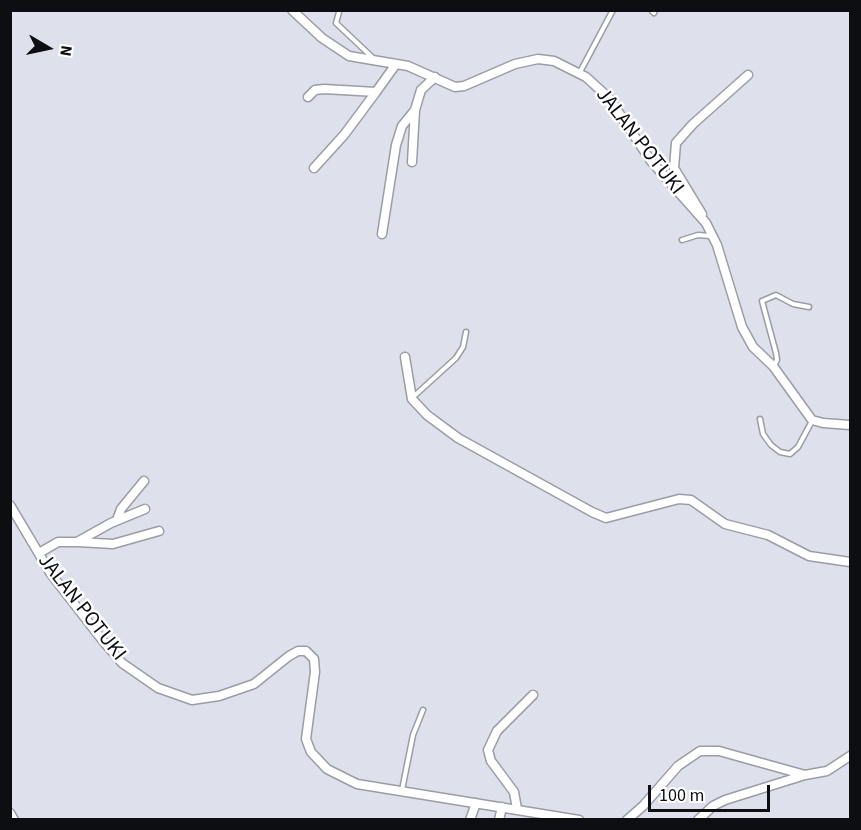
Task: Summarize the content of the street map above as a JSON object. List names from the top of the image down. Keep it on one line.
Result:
{"streets":{"street":["JALAN POTUKI"]},"scale_bar":"100 m","north":"right"}
